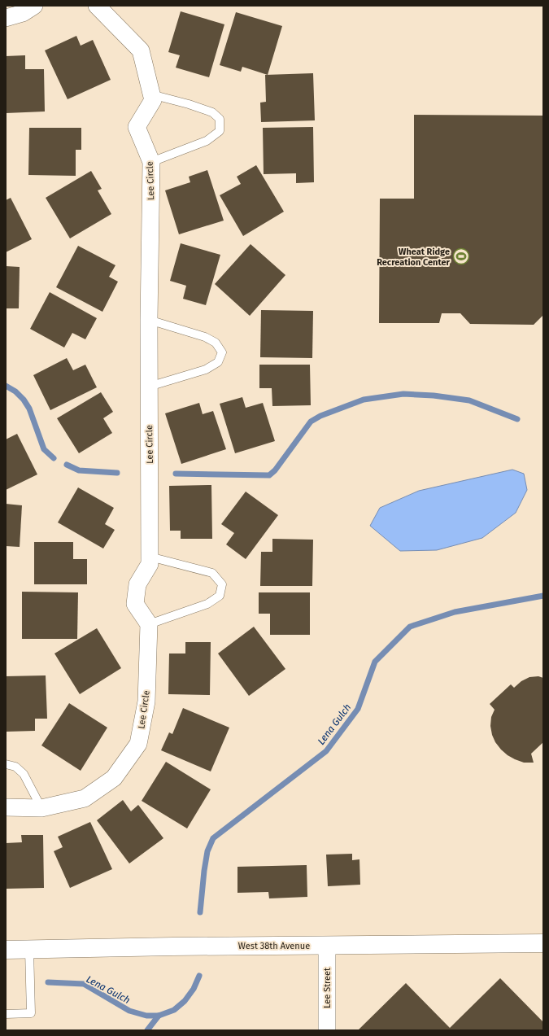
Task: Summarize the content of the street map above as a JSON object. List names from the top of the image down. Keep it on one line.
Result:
{"streets":{"street":["Lee Circle","West 38th Avenue","Lee Street"]},"crossings":[["West 38th Avenue","Lee Street"]],"water":["Lena Gulch"],"places":{"sports":["Wheat Ridge Recreation Center"]}}
